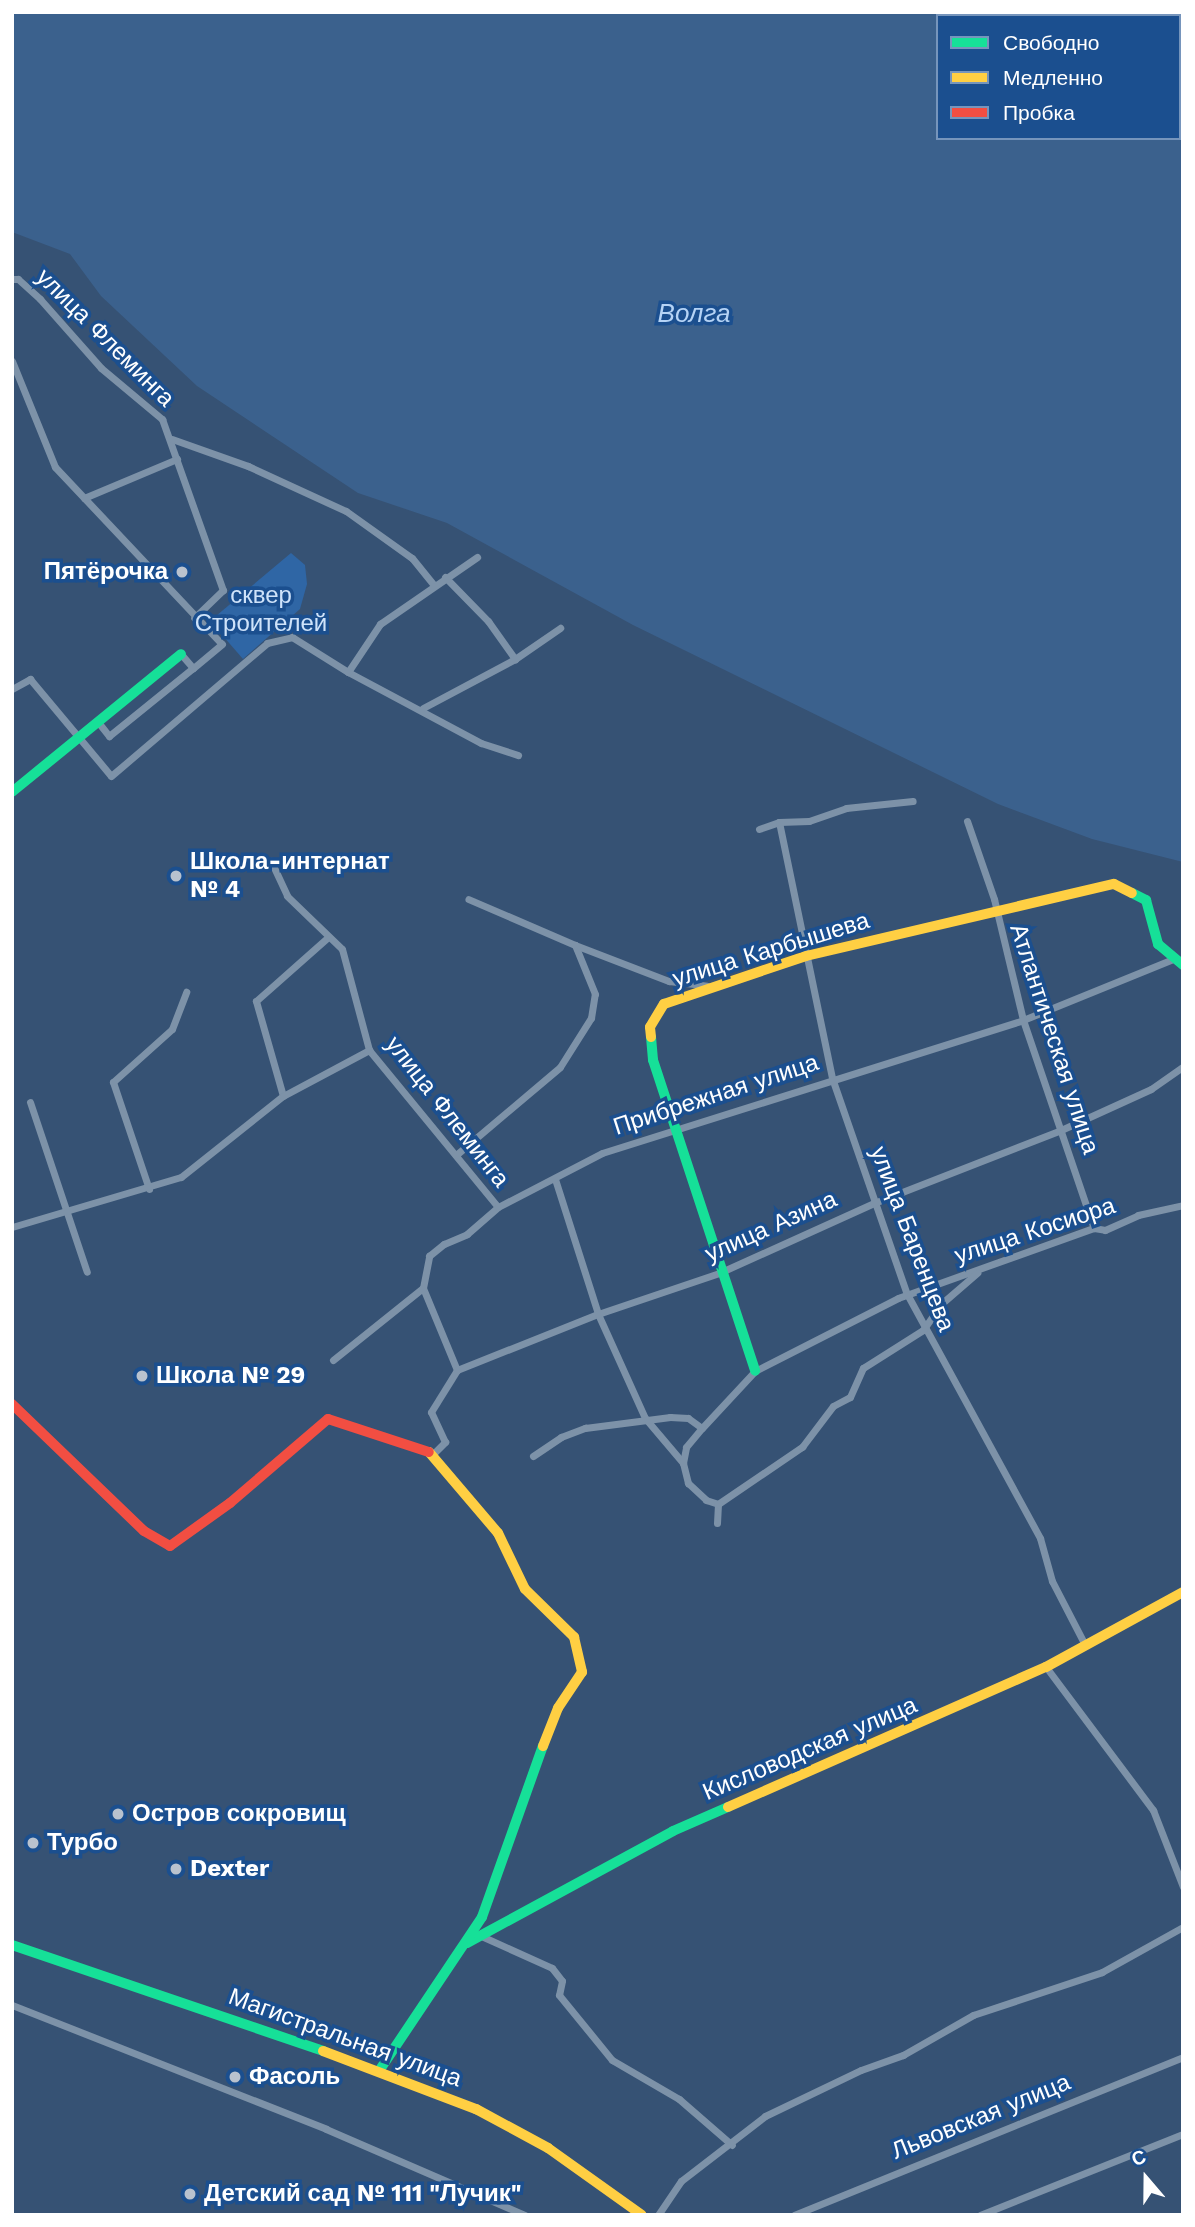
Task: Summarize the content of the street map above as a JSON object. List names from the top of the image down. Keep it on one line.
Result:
{"streets":{"main road":["улица Карбышева","Кисловодская улица","Магистральная улица"],"street":["улица Флеминга","Атлантическая улица","Прибрежная улица","улица Азина","улица Косиора","улица Баренцева","Львовская улица"]},"crossings":[["улица Флеминга","Прибрежная улица"],["улица Карбышева","Атлантическая улица"],["улица Карбышева","Прибрежная улица"],["улица Карбышева","улица Азина"],["улица Карбышева","улица Косиора"],["улица Карбышева","улица Баренцева"],["Атлантическая улица","Прибрежная улица"],["Атлантическая улица","улица Азина"],["Атлантическая улица","улица Косиора"],["Прибрежная улица","улица Баренцева"],["улица Азина","улица Баренцева"],["улица Косиора","улица Баренцева"],["улица Баренцева","Кисловодская улица"]],"water":["Волга"],"parks":["сквер Строителей"],"places":["Пятёрочка","Школа-интернат № 4","Школа № 29","Остров сокровищ","Турбо","Dexter","Фасоль","Детский сад № 111 \"Лучик\""],"legend":["Свободно","Медленно","Пробка"],"north":"top"}
